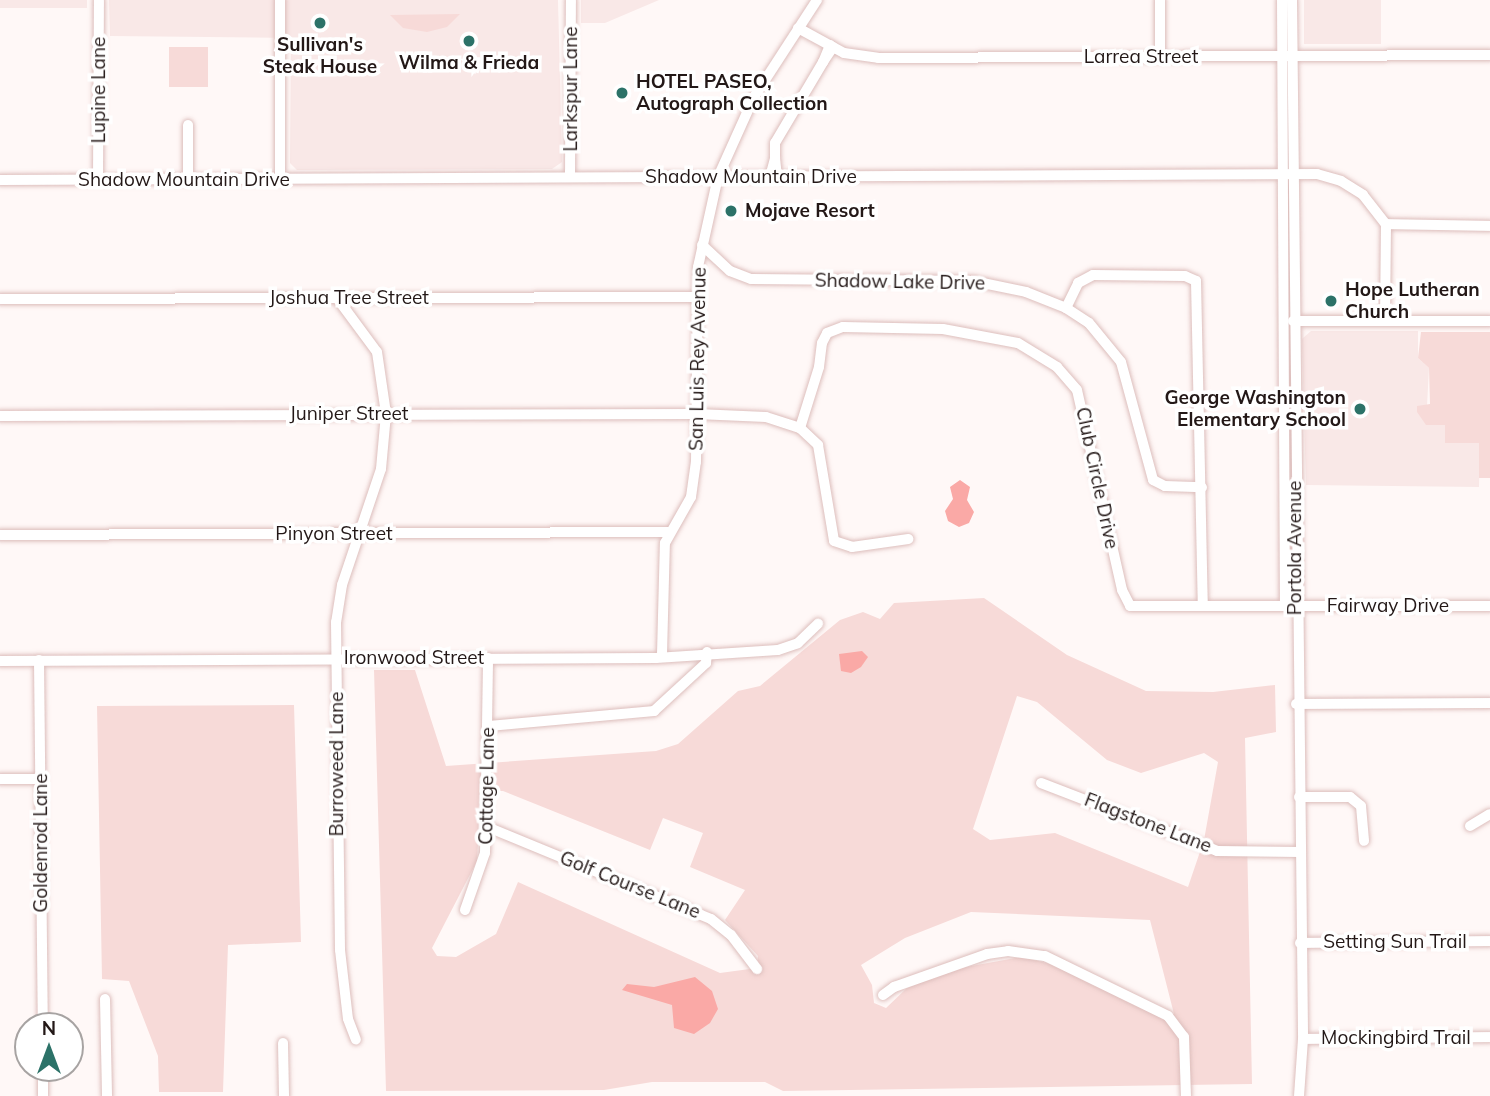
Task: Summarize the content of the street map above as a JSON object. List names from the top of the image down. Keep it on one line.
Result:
{"streets":{"street":["Larrea Street","Larkspur Lane","Lupine Lane","Shadow Mountain Drive","Shadow Lake Drive","Joshua Tree Street","San Luis Rey Avenue","Juniper Street","Club Circle Drive","Pinyon Street","Portola Avenue","Fairway Drive","Ironwood Street","Burroweed Lane","Cottage Lane","Flagstone Lane","Goldenrod Lane","Golf Course Lane","Setting Sun Trail","Mockingbird Trail"]},"crossings":[["Larrea Street","San Luis Rey Avenue"],["Larrea Street","Portola Avenue"],["Larkspur Lane","Shadow Mountain Drive"],["Lupine Lane","Shadow Mountain Drive"],["Shadow Mountain Drive","San Luis Rey Avenue"],["Shadow Mountain Drive","Portola Avenue"],["Shadow Lake Drive","San Luis Rey Avenue"],["Joshua Tree Street","San Luis Rey Avenue"],["Joshua Tree Street","Burroweed Lane"],["San Luis Rey Avenue","Juniper Street"],["San Luis Rey Avenue","Pinyon Street"],["Juniper Street","Club Circle Drive"],["Juniper Street","Burroweed Lane"],["Club Circle Drive","Fairway Drive"],["Pinyon Street","Burroweed Lane"],["Portola Avenue","Fairway Drive"],["Portola Avenue","Flagstone Lane"],["Portola Avenue","Setting Sun Trail"],["Portola Avenue","Mockingbird Trail"],["Ironwood Street","Burroweed Lane"],["Ironwood Street","Cottage Lane"],["Ironwood Street","Goldenrod Lane"],["Cottage Lane","Golf Course Lane"]],"places":["Sullivan's Steak House","Wilma & Frieda","HOTEL PASEO, Autograph Collection","Mojave Resort","Hope Lutheran Church","George Washington Elementary School"],"north":"top"}
